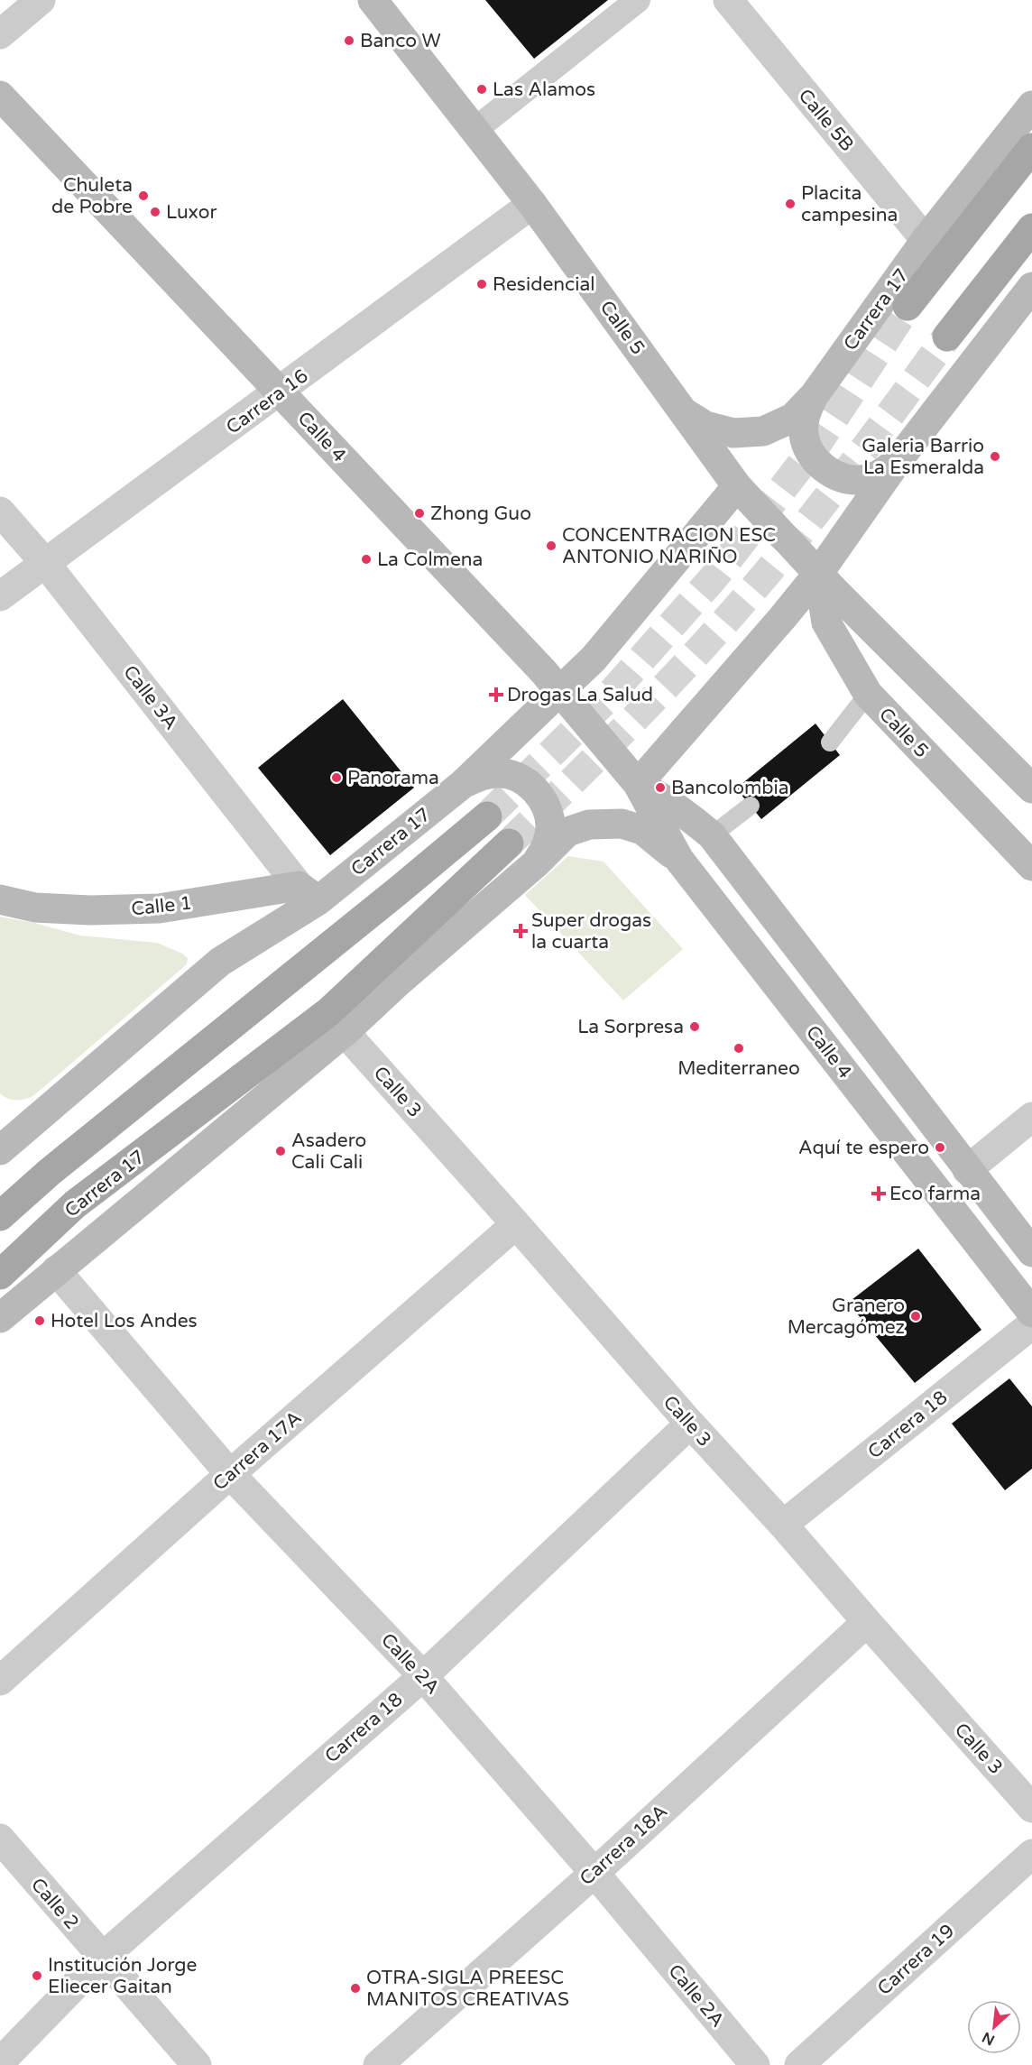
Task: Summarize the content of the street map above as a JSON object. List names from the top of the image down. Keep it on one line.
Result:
{"streets":{"main road":["Carrera 17","Calle 5","Calle 4","Calle 1"],"street":["Calle 5B","Carrera 16","Calle 3A","Calle 3","Carrera 18","Carrera 17A","Calle 2A","Carrera 18A","Calle 2","Carrera 19"]},"crossings":[["Calle 5B","Carrera 17"],["Carrera 17","Calle 5"],["Carrera 17","Calle 4"],["Carrera 17","Calle 3A"],["Carrera 17","Calle 1"],["Calle 5","Carrera 16"],["Carrera 16","Calle 4"],["Carrera 16","Calle 3A"],["Calle 3A","Calle 1"],["Calle 3","Carrera 18"],["Calle 3","Carrera 17A"],["Calle 3","Carrera 18A"],["Carrera 18","Calle 2A"],["Carrera 18","Calle 2"],["Carrera 17A","Calle 2A"],["Calle 2A","Carrera 18A"]],"places":{"other":["Banco W","Las Alamos","Chuleta de Pobre","Placita campesina","Luxor","Residencial","Galeria Barrio La Esmeralda","Zhong Guo","CONCENTRACION ESC ANTONIO NARIÑO","La Colmena","Panorama","Bancolombia","La Sorpresa","Mediterraneo","Aquí te espero","Asadero Cali Cali","Granero Mercagómez","Hotel Los Andes","Institución Jorge Eliecer Gaitan","OTRA-SIGLA PREESC MANITOS CREATIVAS"],"health":["Drogas La Salud","Super drogas la cuarta","Eco farma"]},"north":"bottom left"}
